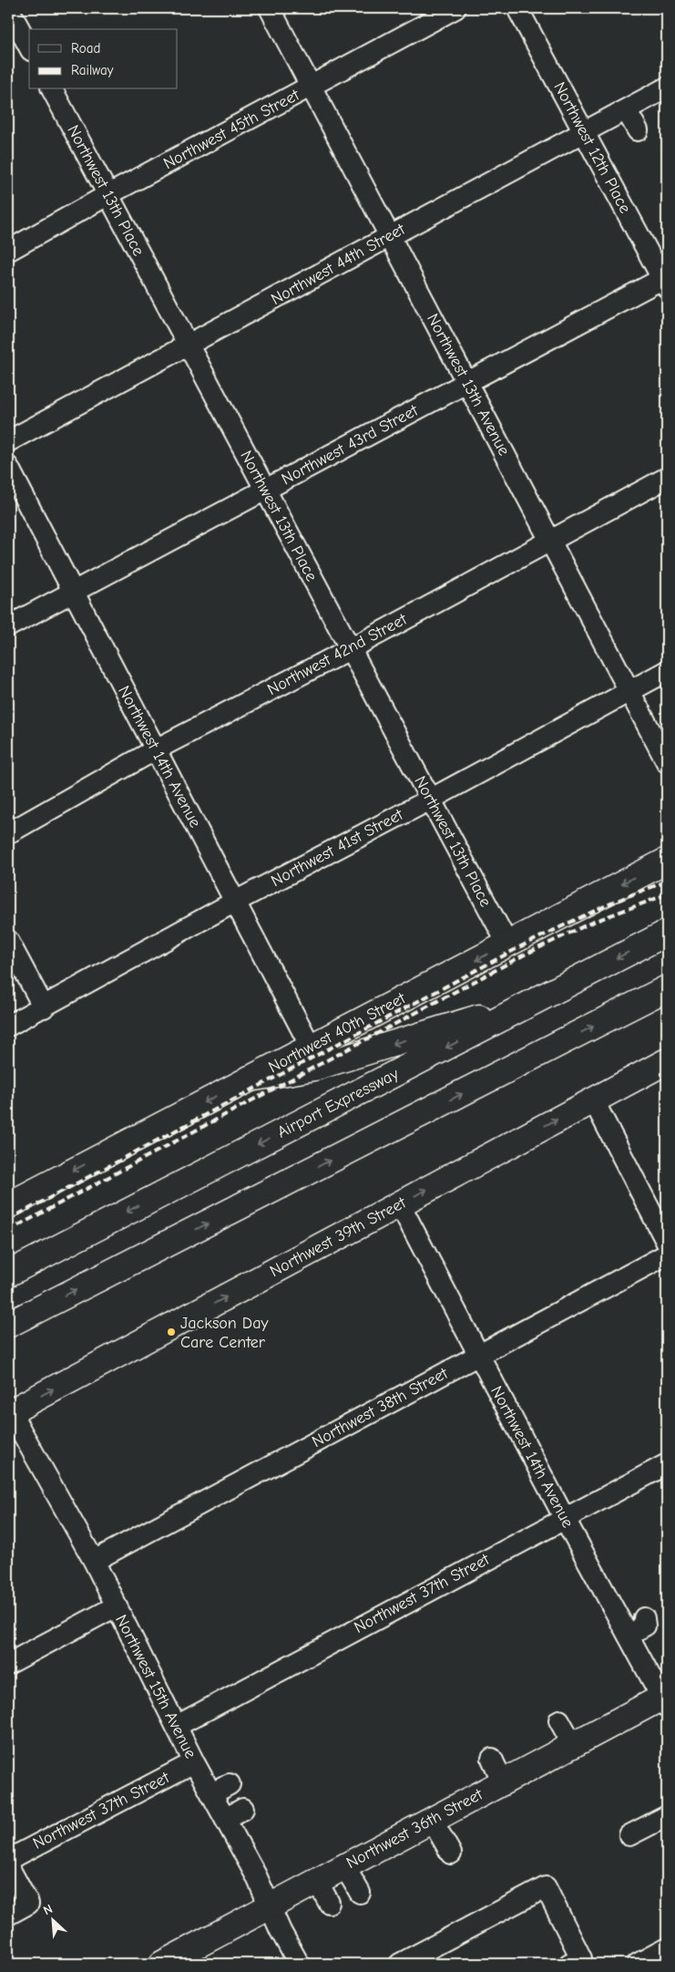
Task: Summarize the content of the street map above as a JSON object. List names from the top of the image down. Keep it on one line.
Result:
{"streets":{"main road":["Northwest 40th Street","Airport Expressway","Northwest 39th Street","Northwest 36th Street"],"street":["Northwest 45th Street","Northwest 12th Place","Northwest 13th Place","Northwest 44th Street","Northwest 13th Avenue","Northwest 43rd Street","Northwest 42nd Street","Northwest 14th Avenue","Northwest 41st Street","Northwest 38th Street","Northwest 37th Street","Northwest 15th Avenue"]},"crossings":[["Northwest 45th Street","Northwest 13th Place"],["Northwest 45th Street","Northwest 13th Avenue"],["Northwest 12th Place","Northwest 44th Street"],["Northwest 12th Place","Northwest 43rd Street"],["Northwest 13th Place","Northwest 44th Street"],["Northwest 13th Place","Northwest 43rd Street"],["Northwest 13th Place","Northwest 42nd Street"],["Northwest 13th Place","Northwest 41st Street"],["Northwest 13th Place","Northwest 40th Street"],["Northwest 44th Street","Northwest 13th Avenue"],["Northwest 13th Avenue","Northwest 43rd Street"],["Northwest 13th Avenue","Northwest 42nd Street"],["Northwest 13th Avenue","Northwest 41st Street"],["Northwest 43rd Street","Northwest 14th Avenue"],["Northwest 42nd Street","Northwest 14th Avenue"],["Northwest 14th Avenue","Northwest 41st Street"],["Northwest 14th Avenue","Northwest 40th Street"],["Northwest 14th Avenue","Northwest 39th Street"],["Northwest 14th Avenue","Northwest 38th Street"],["Northwest 14th Avenue","Northwest 37th Street"],["Northwest 14th Avenue","Northwest 36th Street"],["Northwest 39th Street","Northwest 15th Avenue"],["Northwest 38th Street","Northwest 15th Avenue"],["Northwest 37th Street","Northwest 15th Avenue"],["Northwest 15th Avenue","Northwest 36th Street"]],"places":["Jackson Day Care Center"],"legend":["Road","Railway"],"north":"top left"}
